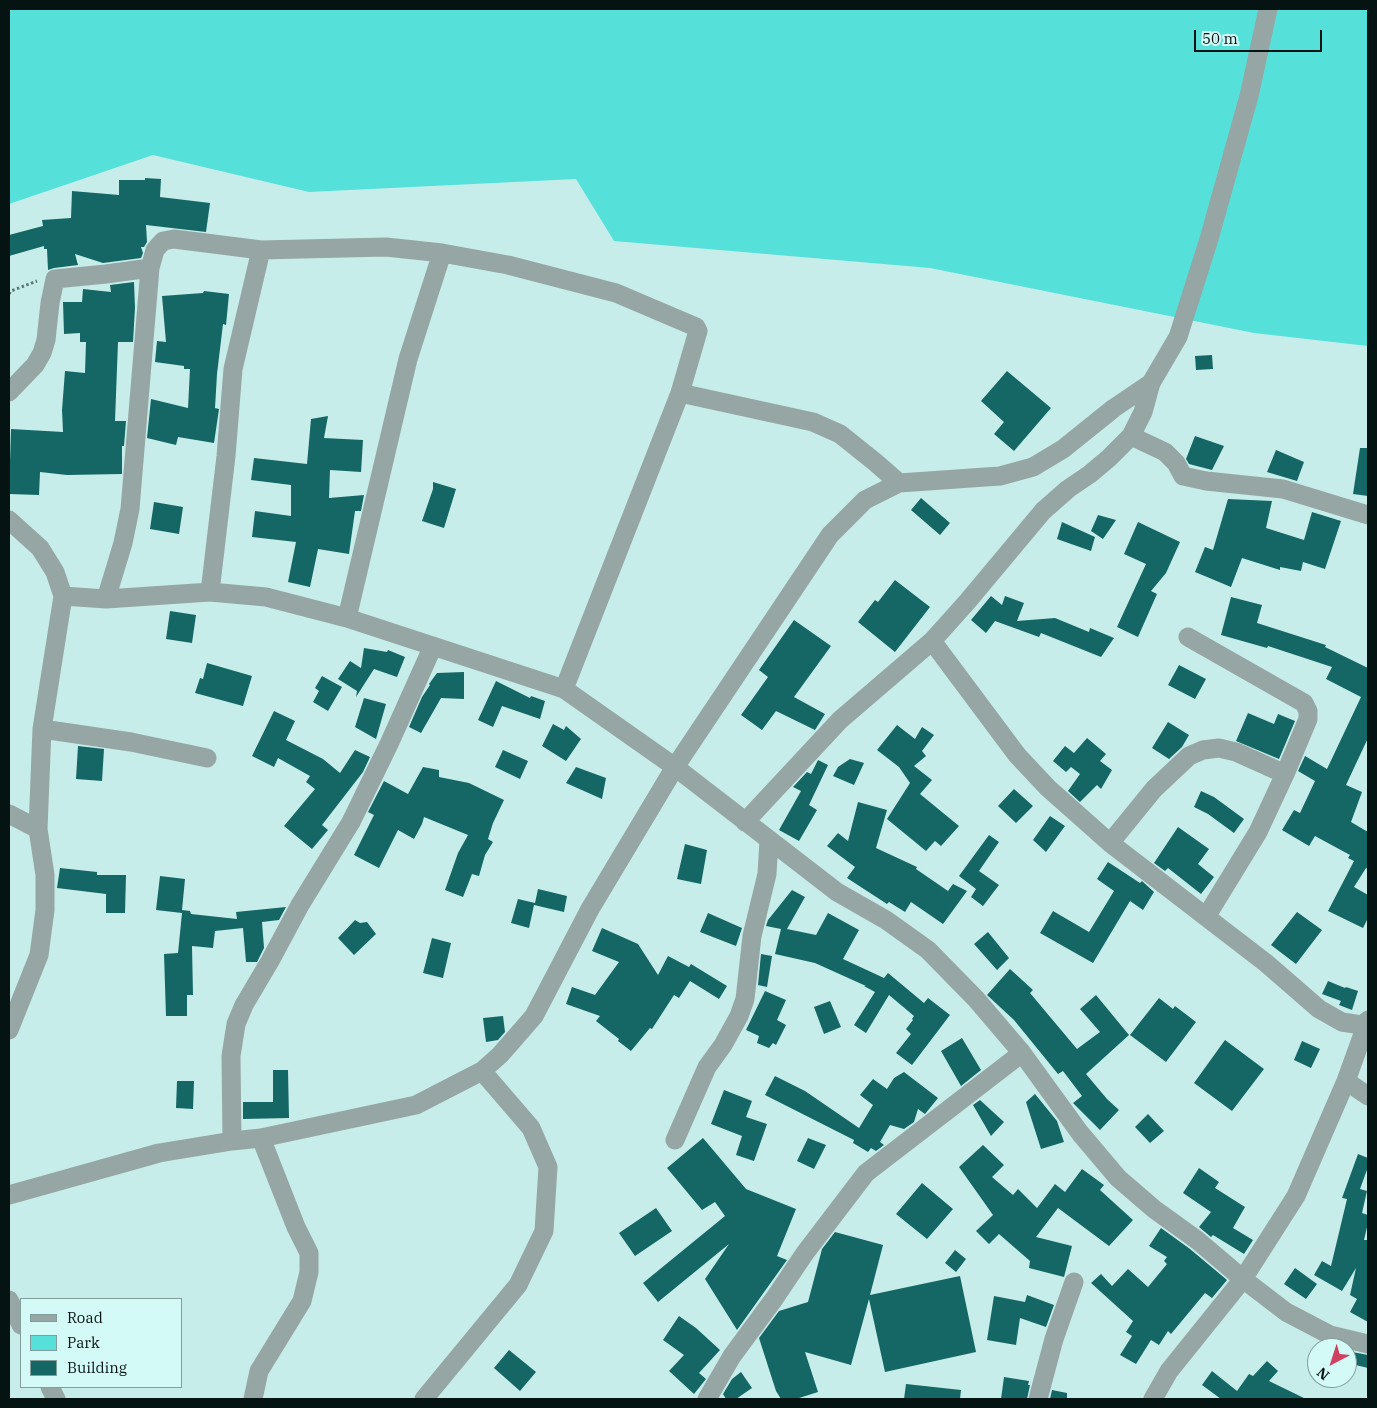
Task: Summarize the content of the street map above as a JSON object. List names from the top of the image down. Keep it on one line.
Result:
{"legend":["Road","Park","Building"],"scale_bar":"50 m","north":"bottom left"}
